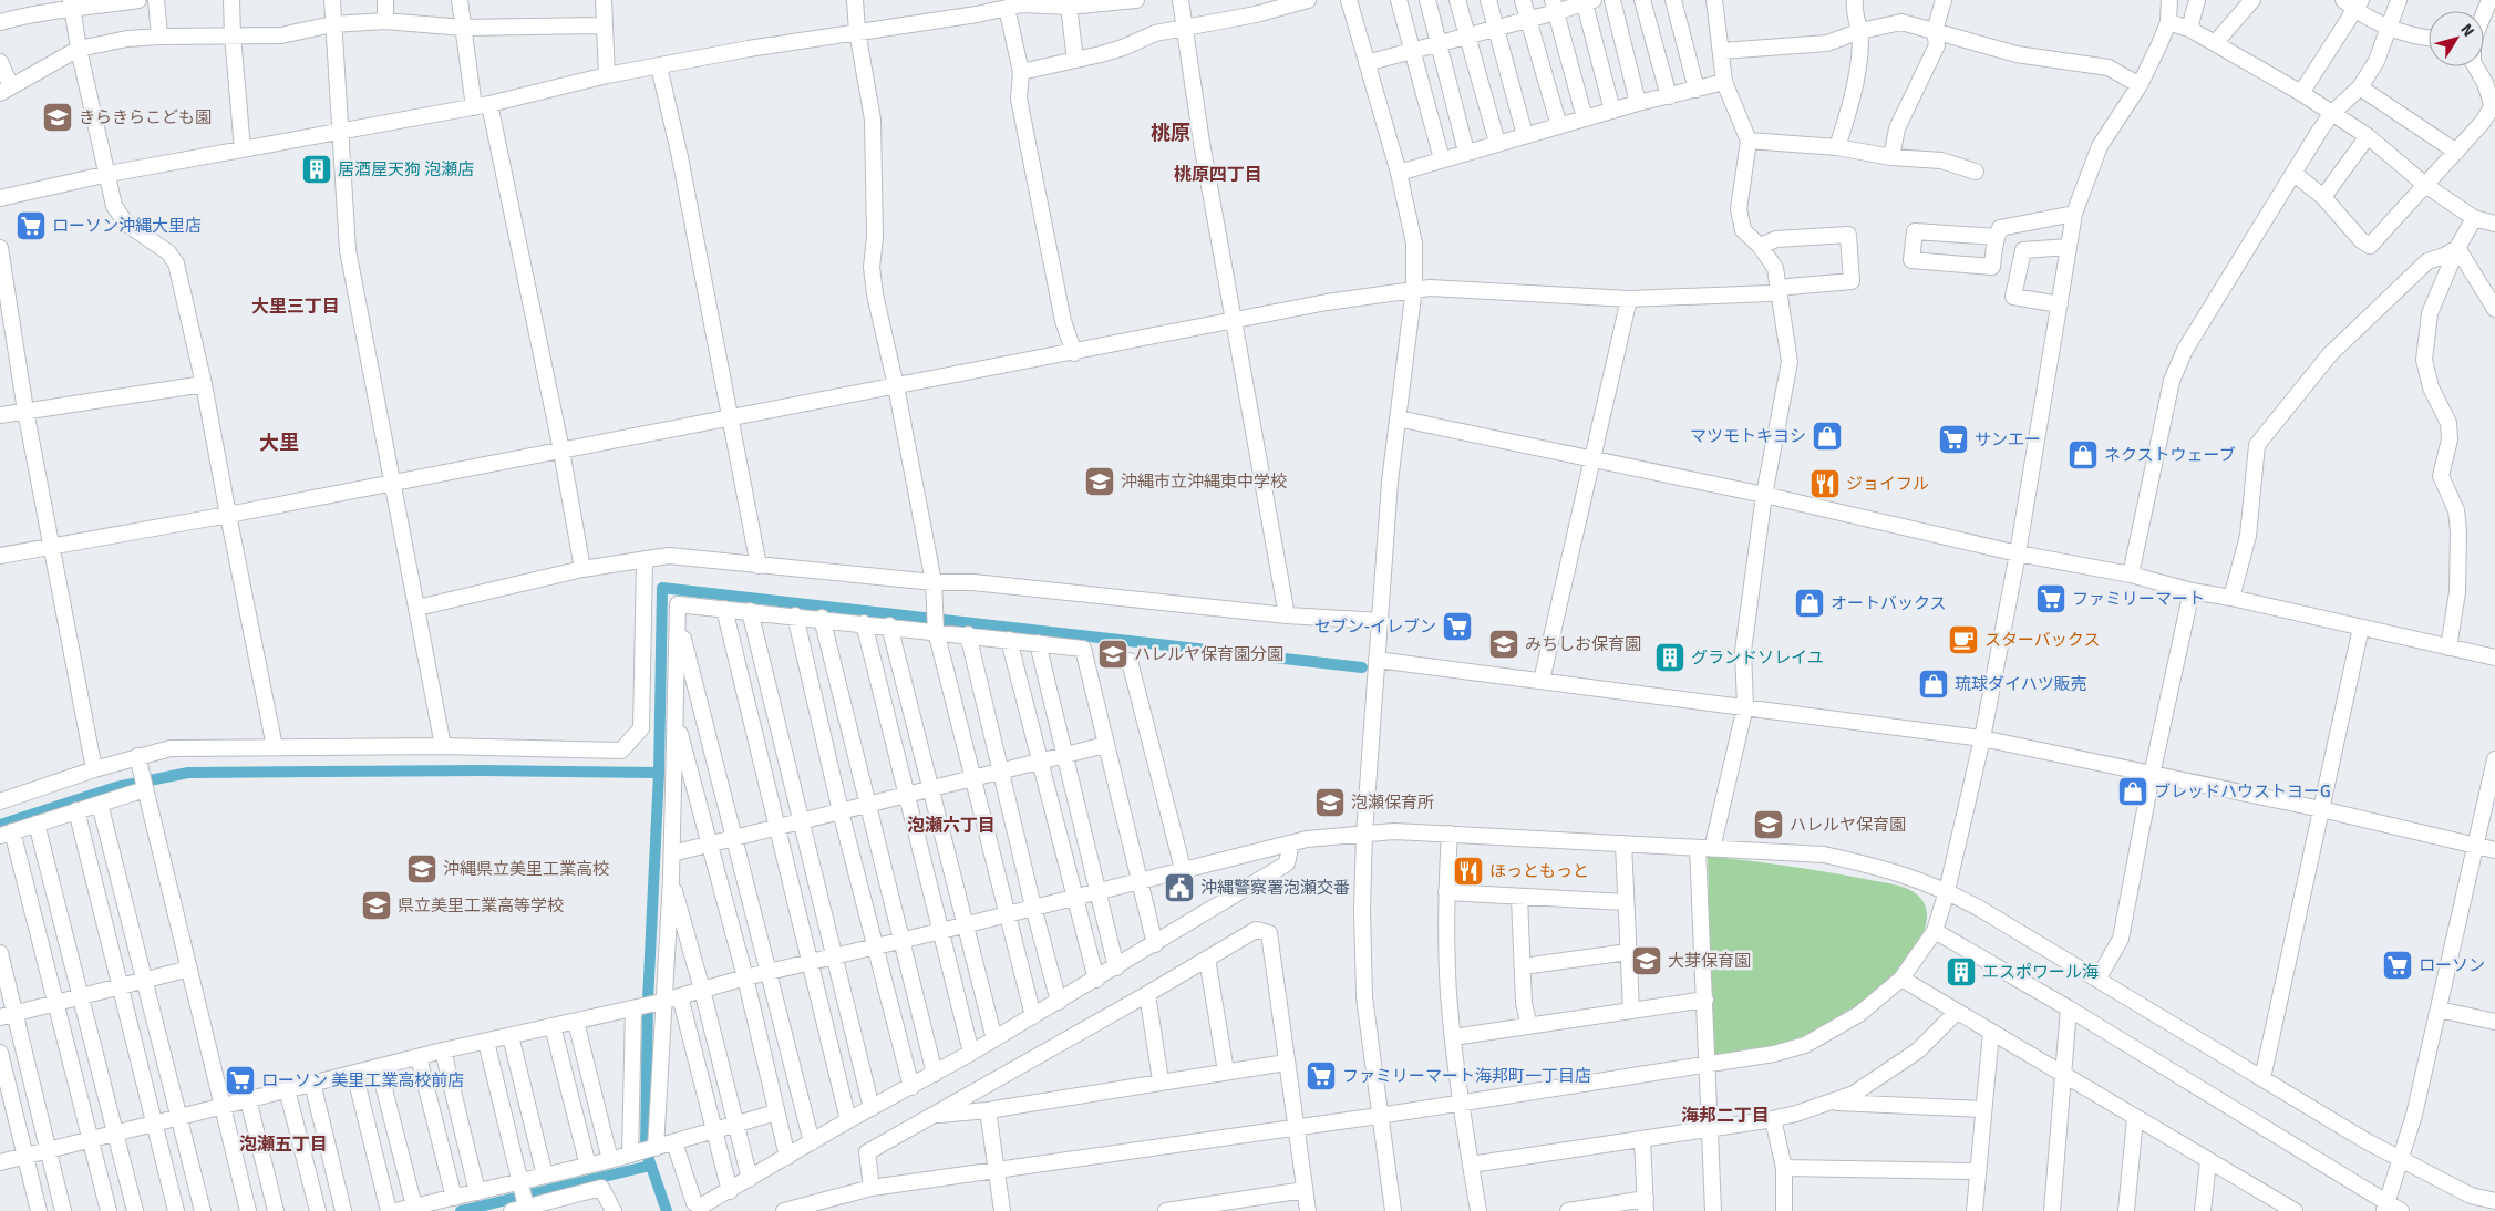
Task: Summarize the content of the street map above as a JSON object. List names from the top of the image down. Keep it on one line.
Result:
{"districts":["桃原","桃原四丁目","大里三丁目","大里","泡瀬六丁目","海邦二丁目","泡瀬五丁目"],"places":{"school or university":["きらきらこども園","沖縄市立沖縄東中学校","みちしお保育園","ハレルヤ保育園分園","泡瀬保育所","ハレルヤ保育園","沖縄県立美里工業高校","県立美里工業高等学校","大芽保育園"],"building":["居酒屋天狗 泡瀬店","グランドソレイユ","エスポワール海"],"supermarket":["ローソン沖縄大里店","サンエー","ファミリーマート","セブン-イレブン","ローソン","ファミリーマート海邦町一丁目店","ローソン 美里工業高校前店"],"shop":["マツモトキヨシ","ネクストウェーブ","オートバックス","琉球ダイハツ販売","ブレッドハウストヨーG"],"restaurant":["ジョイフル","ほっともっと"],"cafe":["スターバックス"],"public building":["沖縄警察署泡瀬交番"]},"north":"top right"}
